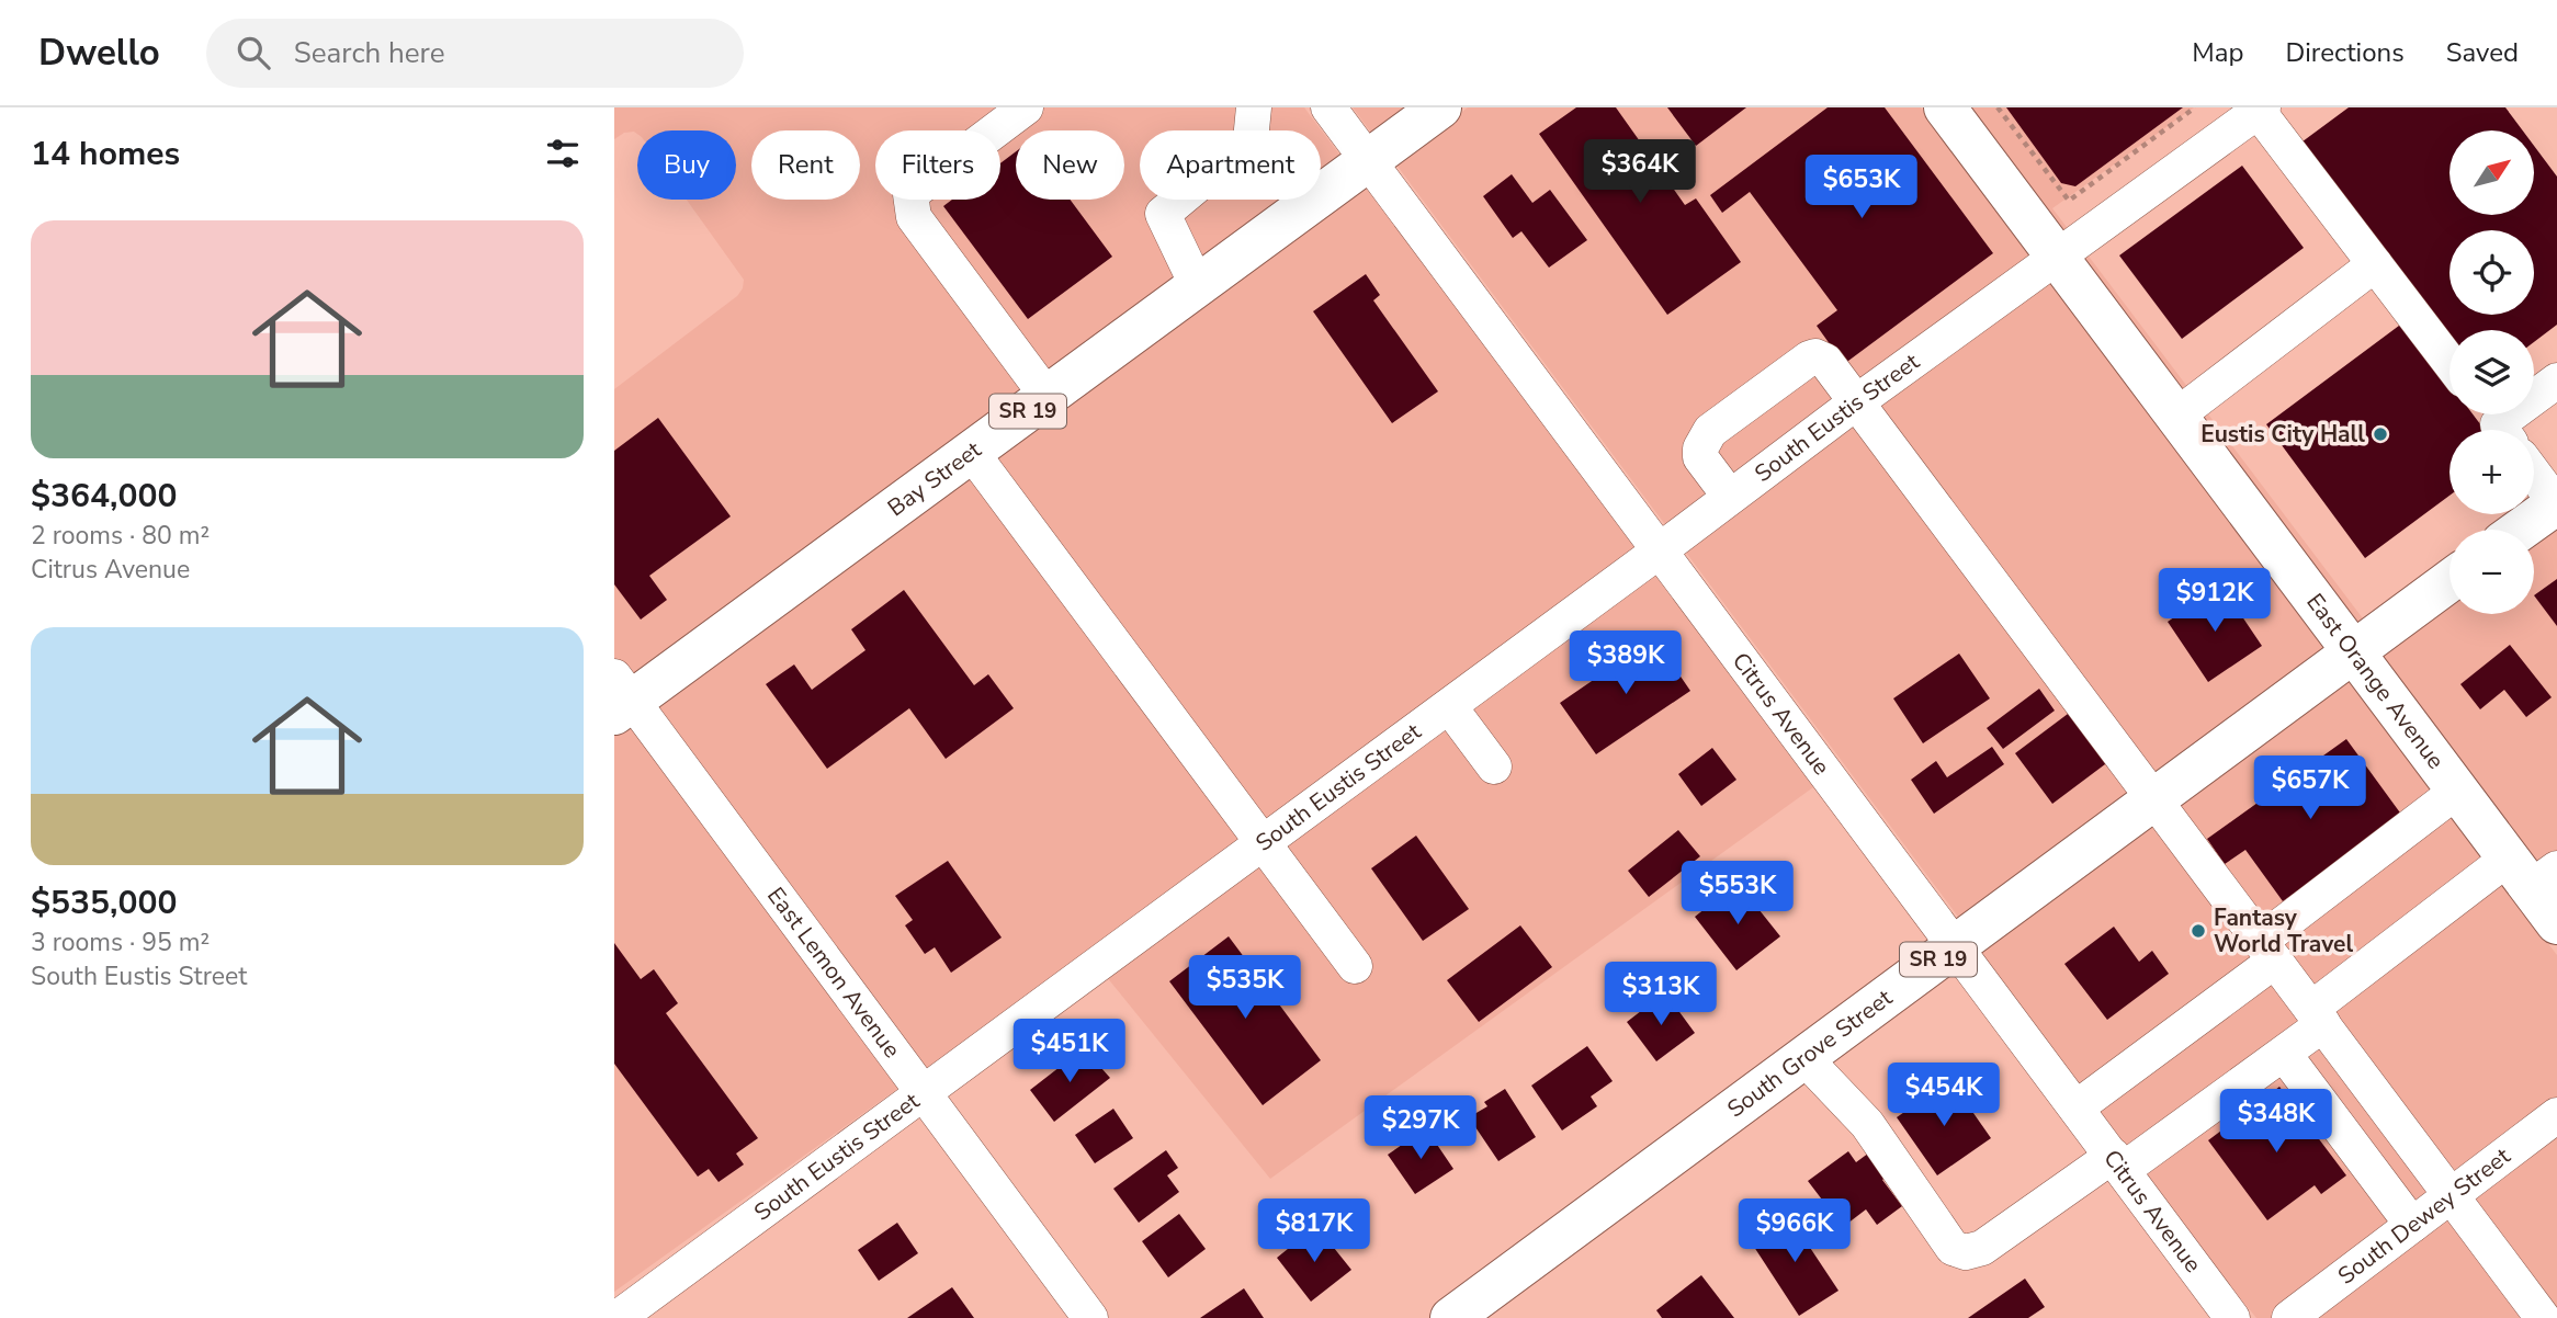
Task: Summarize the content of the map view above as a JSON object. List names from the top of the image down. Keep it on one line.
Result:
{"streets":{"main road":["SR 19","Bay Street","East Orange Avenue","South Grove Street"],"street":["South Eustis Street","Citrus Avenue","East Lemon Avenue","South Dewey Street"]},"crossings":[["SR 19","East Orange Avenue"],["SR 19","South Grove Street"],["South Eustis Street","East Orange Avenue"],["South Eustis Street","Citrus Avenue"],["South Eustis Street","East Lemon Avenue"],["Bay Street","Citrus Avenue"],["Bay Street","East Lemon Avenue"],["East Orange Avenue","South Grove Street"],["Citrus Avenue","South Grove Street"]],"places":["Eustis City Hall","Fantasy World Travel"],"north":"top right","page":{"header":"Dwello","search":"Search here","nav":["Map","Directions","Saved"],"heading":"14 homes","map_buttons":["+","−"],"chip":["Buy","Rent","Filters","New","Apartment"],"price":["$364K","$653K","$912K","$389K","$657K","$553K","$535K","$313K","$451K","$454K","$348K","$297K","$817K","$966K"],"list":[{"name":"$364,000","note":"2 rooms · 80 m² · Citrus Avenue"},{"name":"$535,000","note":"3 rooms · 95 m² · South Eustis Street"}]}}
